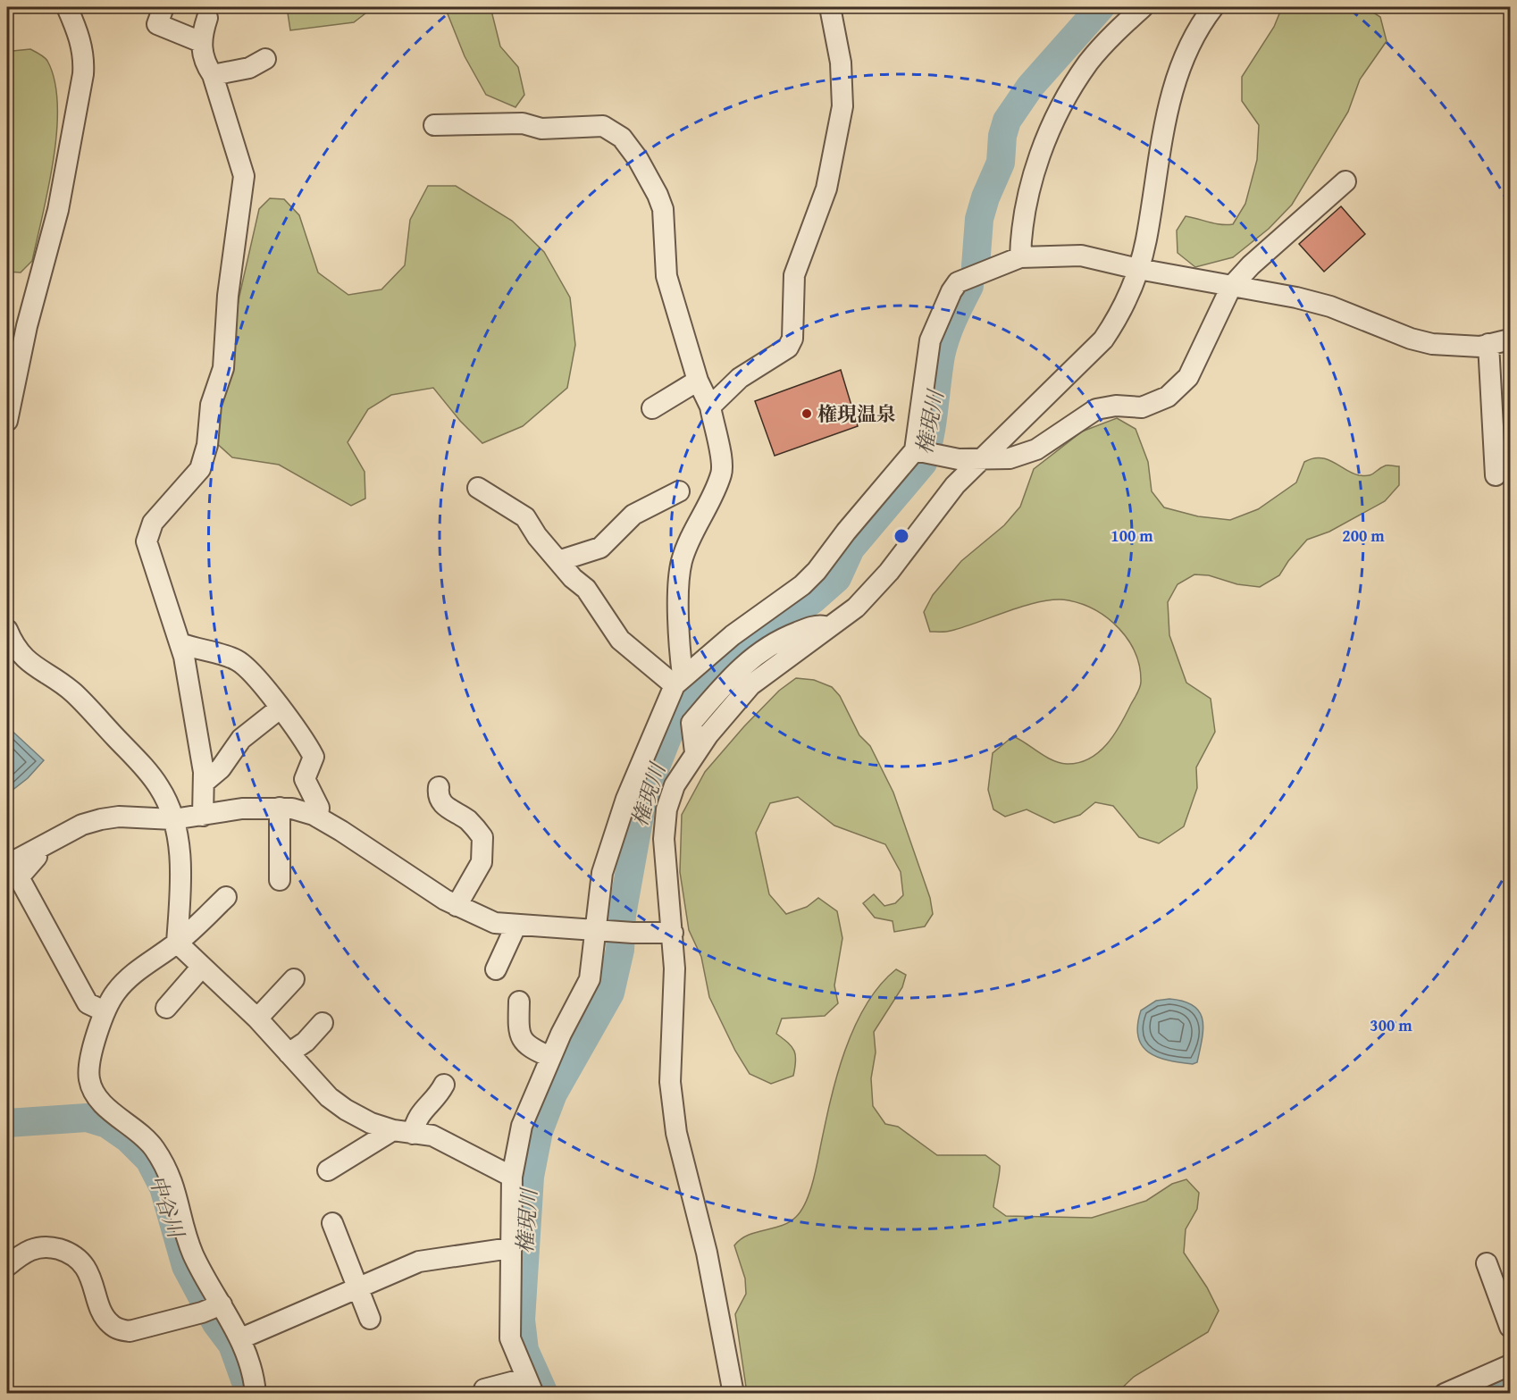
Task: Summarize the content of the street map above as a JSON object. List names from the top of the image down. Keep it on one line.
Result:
{"water":["権現川","中谷川"],"places":["権現温泉"],"rings":["100 m","200 m","300 m"]}
